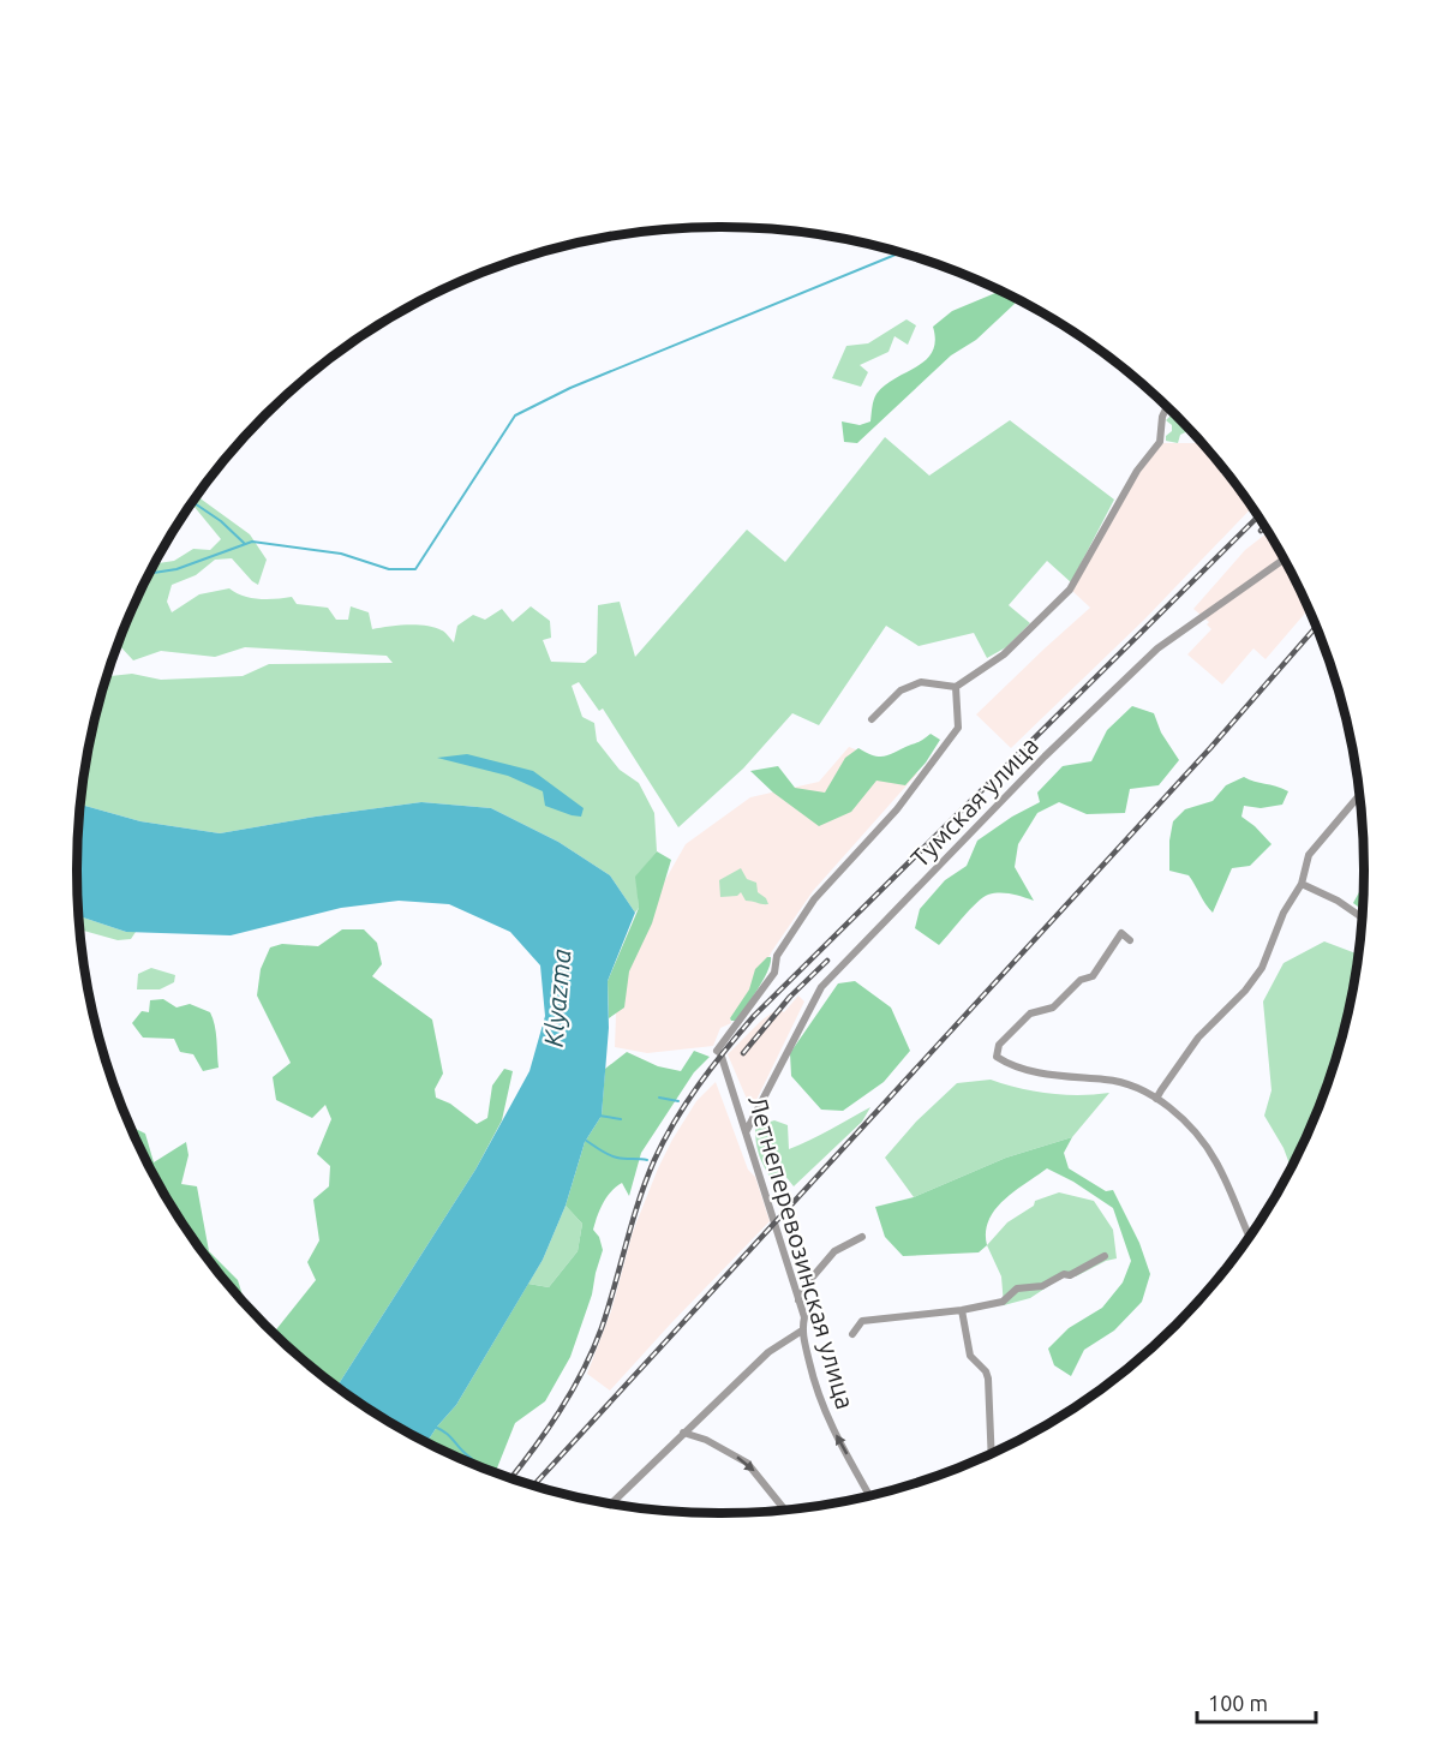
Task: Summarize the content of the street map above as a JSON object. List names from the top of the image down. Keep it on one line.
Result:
{"streets":{"street":["Тумская улица","Летнеперевозинская улица"]},"crossings":[["Тумская улица","Летнеперевозинская улица"]],"water":["Klyazma"],"scale_bar":"100 m"}
